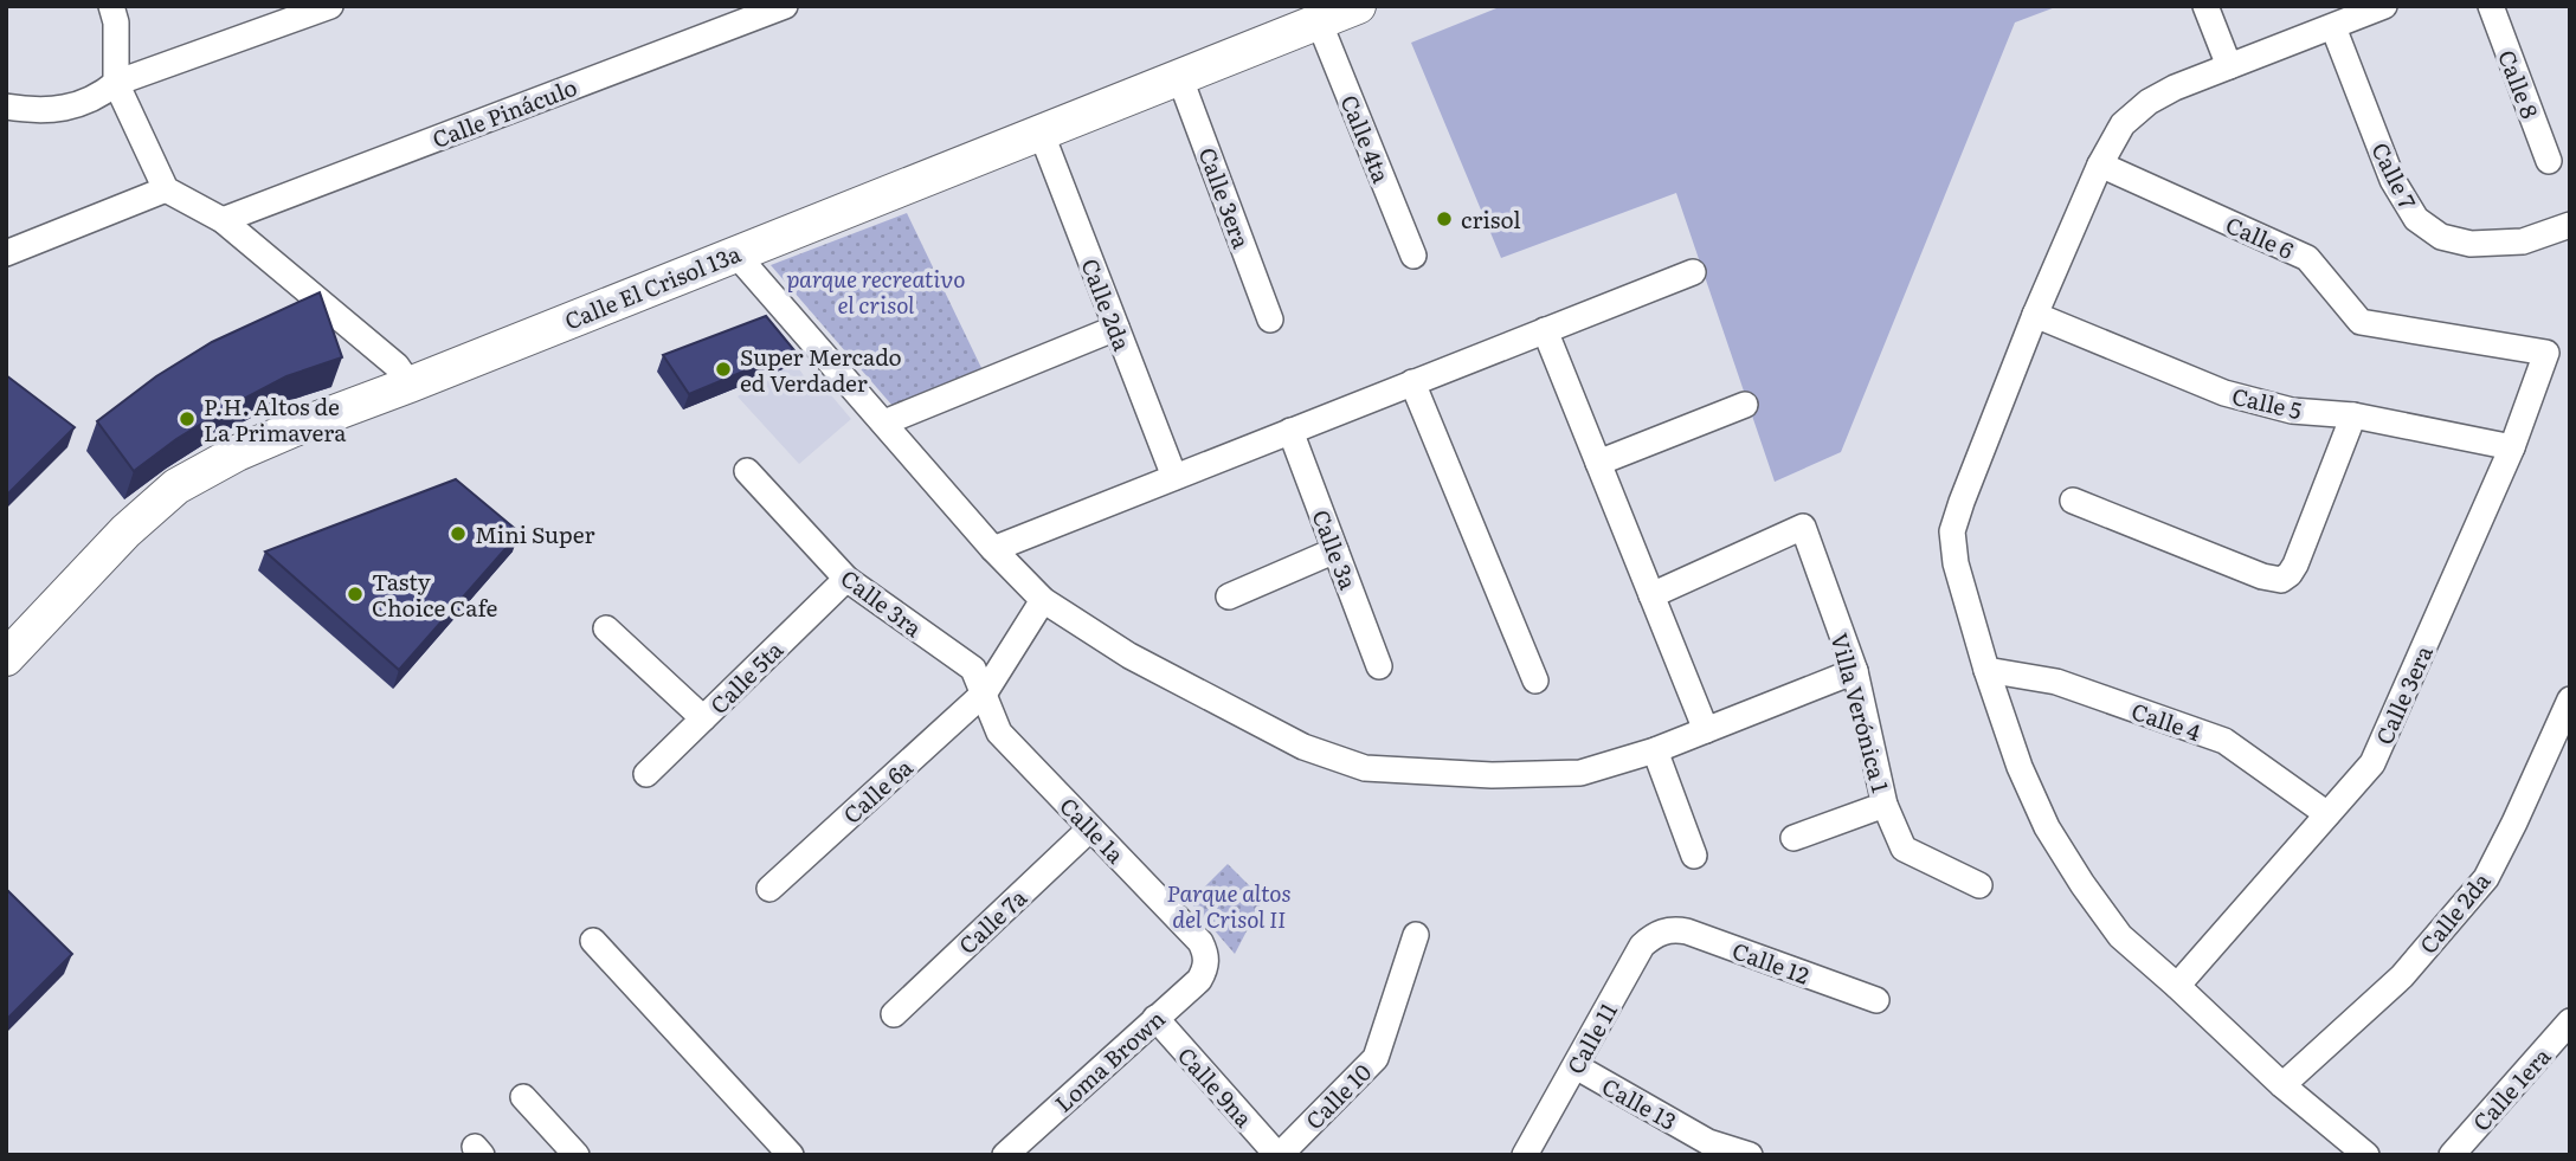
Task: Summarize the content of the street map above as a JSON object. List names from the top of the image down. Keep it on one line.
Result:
{"streets":{"street":["Calle 8","Calle Pináculo","Calle 4ta","Calle 7","Calle 3era","Calle 6","Calle El Crisol 13a","Calle 2da","Calle 5","Calle 3a","Calle 3ra","Calle 5ta","Villa Verónica 1","Calle 4","Calle 6a","Calle 1a","Calle 7a","Calle 12","Calle 11","Loma Brown","Calle 9na","Calle 1era","Calle 10","Calle 13"]},"crossings":[["Calle 4ta","Calle El Crisol 13a"],["Calle 3era","Calle 6"],["Calle 3era","Calle El Crisol 13a"],["Calle 3era","Calle 5"],["Calle 3era","Calle 4"],["Calle El Crisol 13a","Calle 2da"],["Calle 3ra","Calle 5ta"],["Calle 3ra","Calle 6a"],["Calle 3ra","Calle 1a"],["Calle 6a","Calle 1a"],["Calle 1a","Calle 7a"],["Calle 1a","Loma Brown"],["Calle 12","Calle 11"],["Calle 11","Calle 13"],["Loma Brown","Calle 9na"],["Calle 9na","Calle 10"]],"parks":["parque recreativo el crisol","Parque altos del Crisol II"],"places":["crisol","Super Mercado ed Verdader","P.H. Altos de La Primavera","Mini Super","Tasty Choice Cafe"]}
